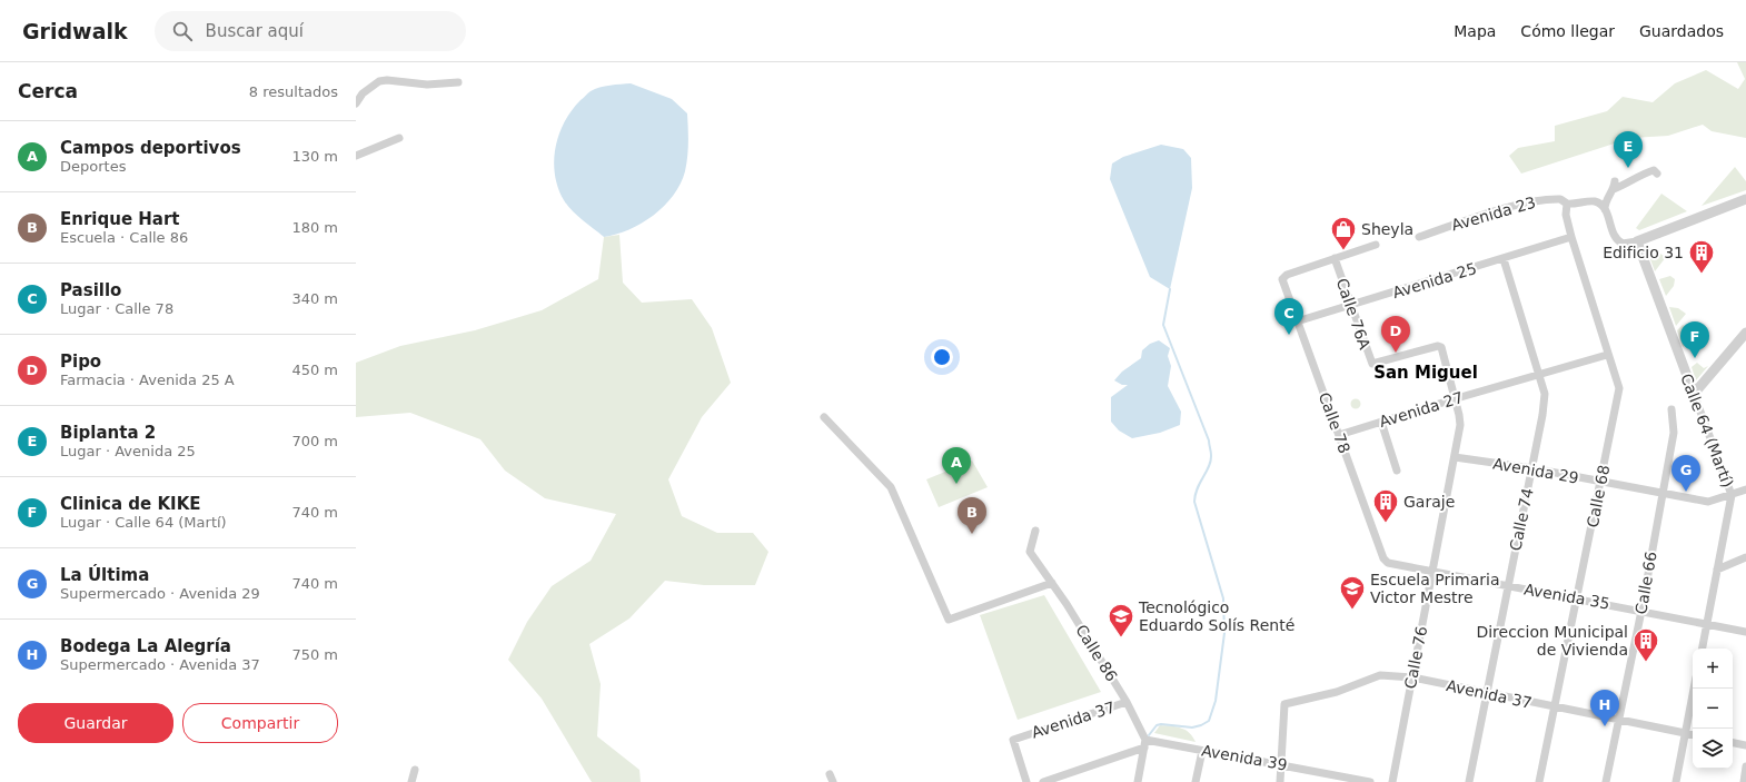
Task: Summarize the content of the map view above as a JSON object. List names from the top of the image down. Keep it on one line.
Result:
{"streets":{"street":["Avenida 23","Avenida 25","Calle 76A","Avenida 27","Calle 78","Calle 64 (Martí)","Avenida 29","Calle 68","Calle 74","Calle 66","Avenida 35","Calle 86","Calle 76","Avenida 37","Avenida 39"]},"crossings":[["Avenida 23","Calle 68"],["Avenida 25","Calle 76A"],["Avenida 25","Calle 78"],["Avenida 25","Calle 68"],["Avenida 25","Calle 74"],["Calle 76A","Calle 78"],["Calle 76A","Calle 76"],["Avenida 27","Calle 78"],["Avenida 27","Calle 68"],["Avenida 27","Calle 74"],["Avenida 27","Calle 76"],["Calle 78","Avenida 35"],["Calle 64 (Martí)","Avenida 29"],["Calle 64 (Martí)","Avenida 35"],["Avenida 29","Calle 68"],["Avenida 29","Calle 74"],["Avenida 29","Calle 66"],["Avenida 29","Calle 76"],["Calle 68","Avenida 35"],["Calle 68","Avenida 37"],["Calle 74","Avenida 35"],["Calle 74","Avenida 37"],["Calle 66","Avenida 35"],["Calle 66","Avenida 37"],["Avenida 35","Calle 76"],["Calle 86","Avenida 37"],["Calle 86","Avenida 39"],["Calle 76","Avenida 37"],["Avenida 37","Avenida 39"]],"districts":["San Miguel"],"places":{"shop":["Sheyla"],"building":["Edificio 31","Garaje","Direccion Municipal de Vivienda"],"school or university":["Escuela Primaria Victor Mestre","Tecnológico Eduardo Solís Renté"]},"page":{"header":"Gridwalk","search":"Buscar aquí","nav":["Mapa","Cómo llegar","Guardados"],"heading":["Cerca","8 resultados"],"list":[{"mark":"A","name":"Campos deportivos","note":"Deportes","value":"130 m"},{"mark":"B","name":"Enrique Hart","note":"Escuela · Calle 86","value":"180 m"},{"mark":"C","name":"Pasillo","note":"Lugar · Calle 78","value":"340 m"},{"mark":"D","name":"Pipo","note":"Farmacia · Avenida 25 A","value":"450 m"},{"mark":"E","name":"Biplanta 2","note":"Lugar · Avenida 25","value":"700 m"},{"mark":"F","name":"Clinica de KIKE","note":"Lugar · Calle 64 (Martí)","value":"740 m"},{"mark":"G","name":"La Última","note":"Supermercado · Avenida 29","value":"740 m"},{"mark":"H","name":"Bodega La Alegría","note":"Supermercado · Avenida 37","value":"750 m"}],"pins":["E","C","D","F","A","G","B","H"],"map_buttons":["+","−"],"buttons":["Guardar","Compartir"]}}
